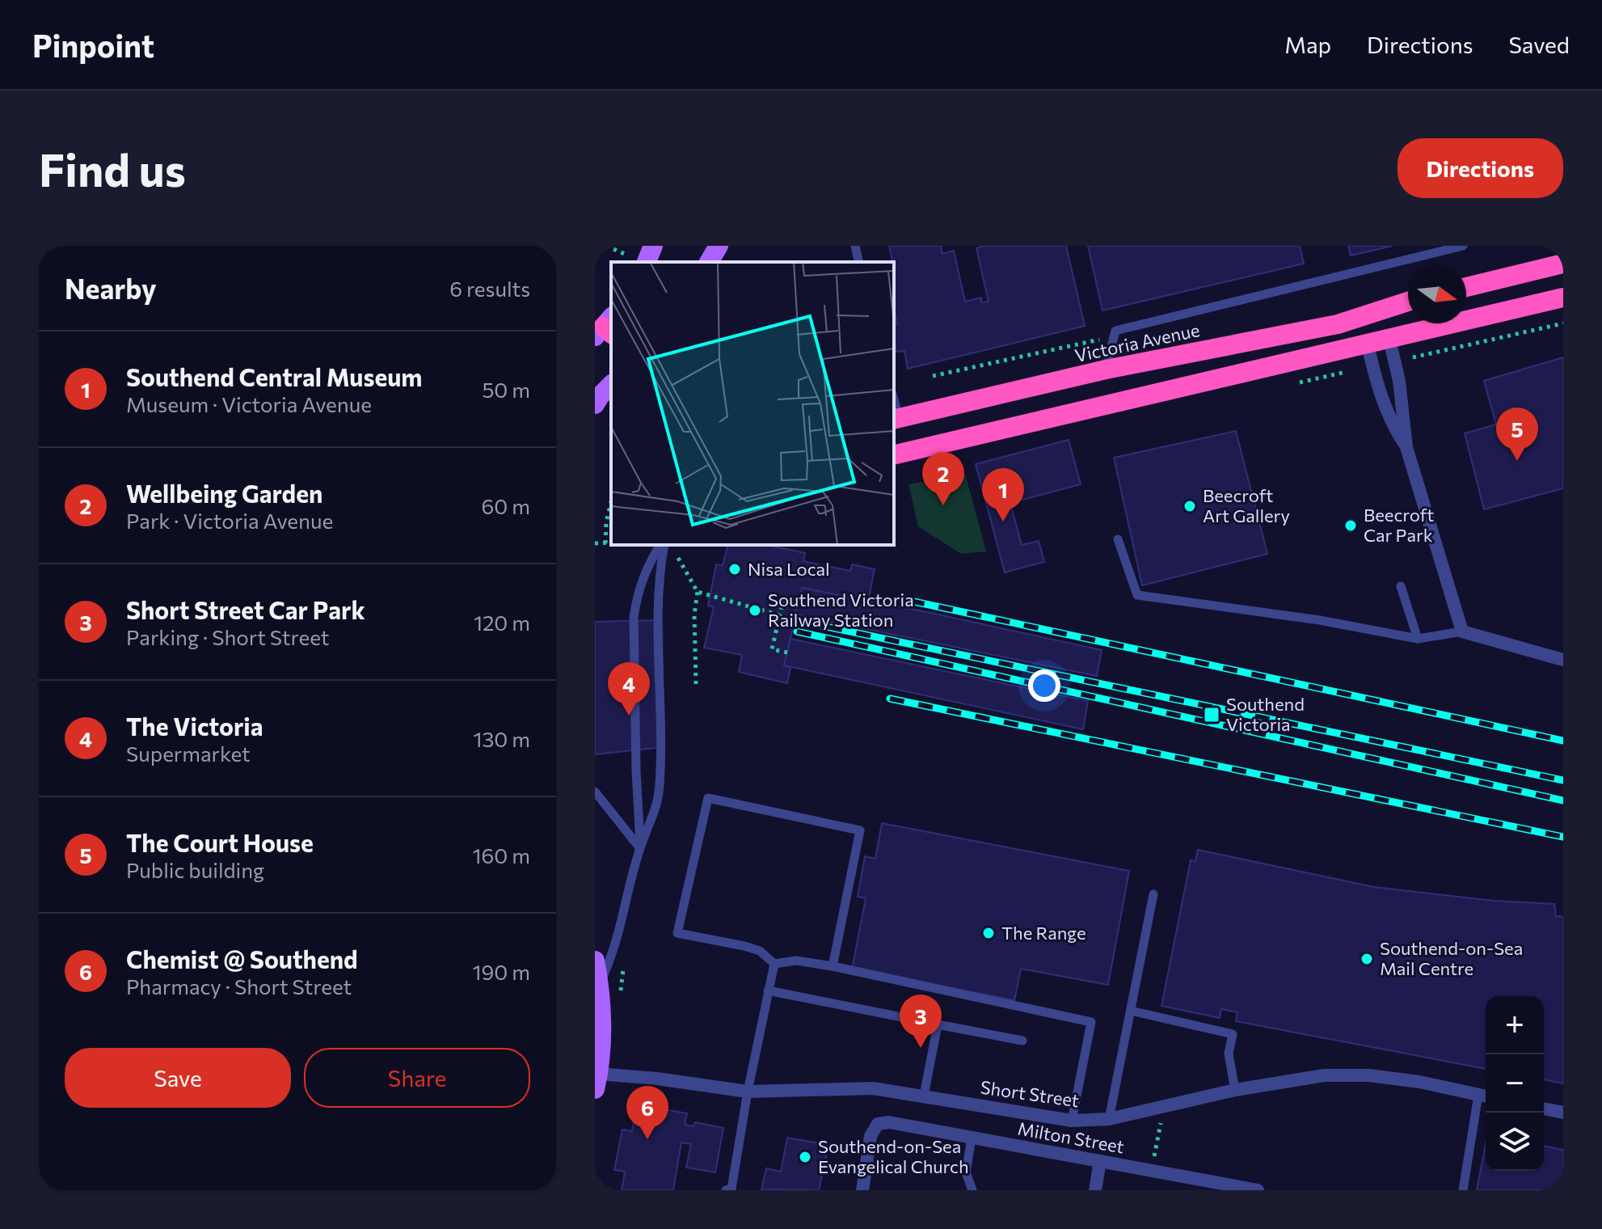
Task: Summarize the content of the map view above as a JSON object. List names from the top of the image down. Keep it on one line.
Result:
{"streets":{"highway":["Victoria Avenue"],"street":["Short Street","Milton Street"]},"places":{"other":["Beecroft Art Gallery","Beecroft Car Park","Nisa Local","Southend Victoria Railway Station","The Range","Southend-on-Sea Mail Centre","Southend-on-Sea Evangelical Church"],"transit":["Southend Victoria"]},"north":"right","page":{"header":"Pinpoint","nav":["Map","Directions","Saved"],"buttons":["Directions",["Save","Share"]],"title":"Find us","heading":["Nearby","6 results"],"list":[{"mark":"1","name":"Southend Central Museum","note":"Museum · Victoria Avenue","value":"50 m"},{"mark":"2","name":"Wellbeing Garden","note":"Park · Victoria Avenue","value":"60 m"},{"mark":"3","name":"Short Street Car Park","note":"Parking · Short Street","value":"120 m"},{"mark":"4","name":"The Victoria","note":"Supermarket","value":"130 m"},{"mark":"5","name":"The Court House","note":"Public building","value":"160 m"},{"mark":"6","name":"Chemist @ Southend","note":"Pharmacy · Short Street","value":"190 m"}],"pins":["5","2","1","4","3","6"],"map_buttons":["+","−"]}}
